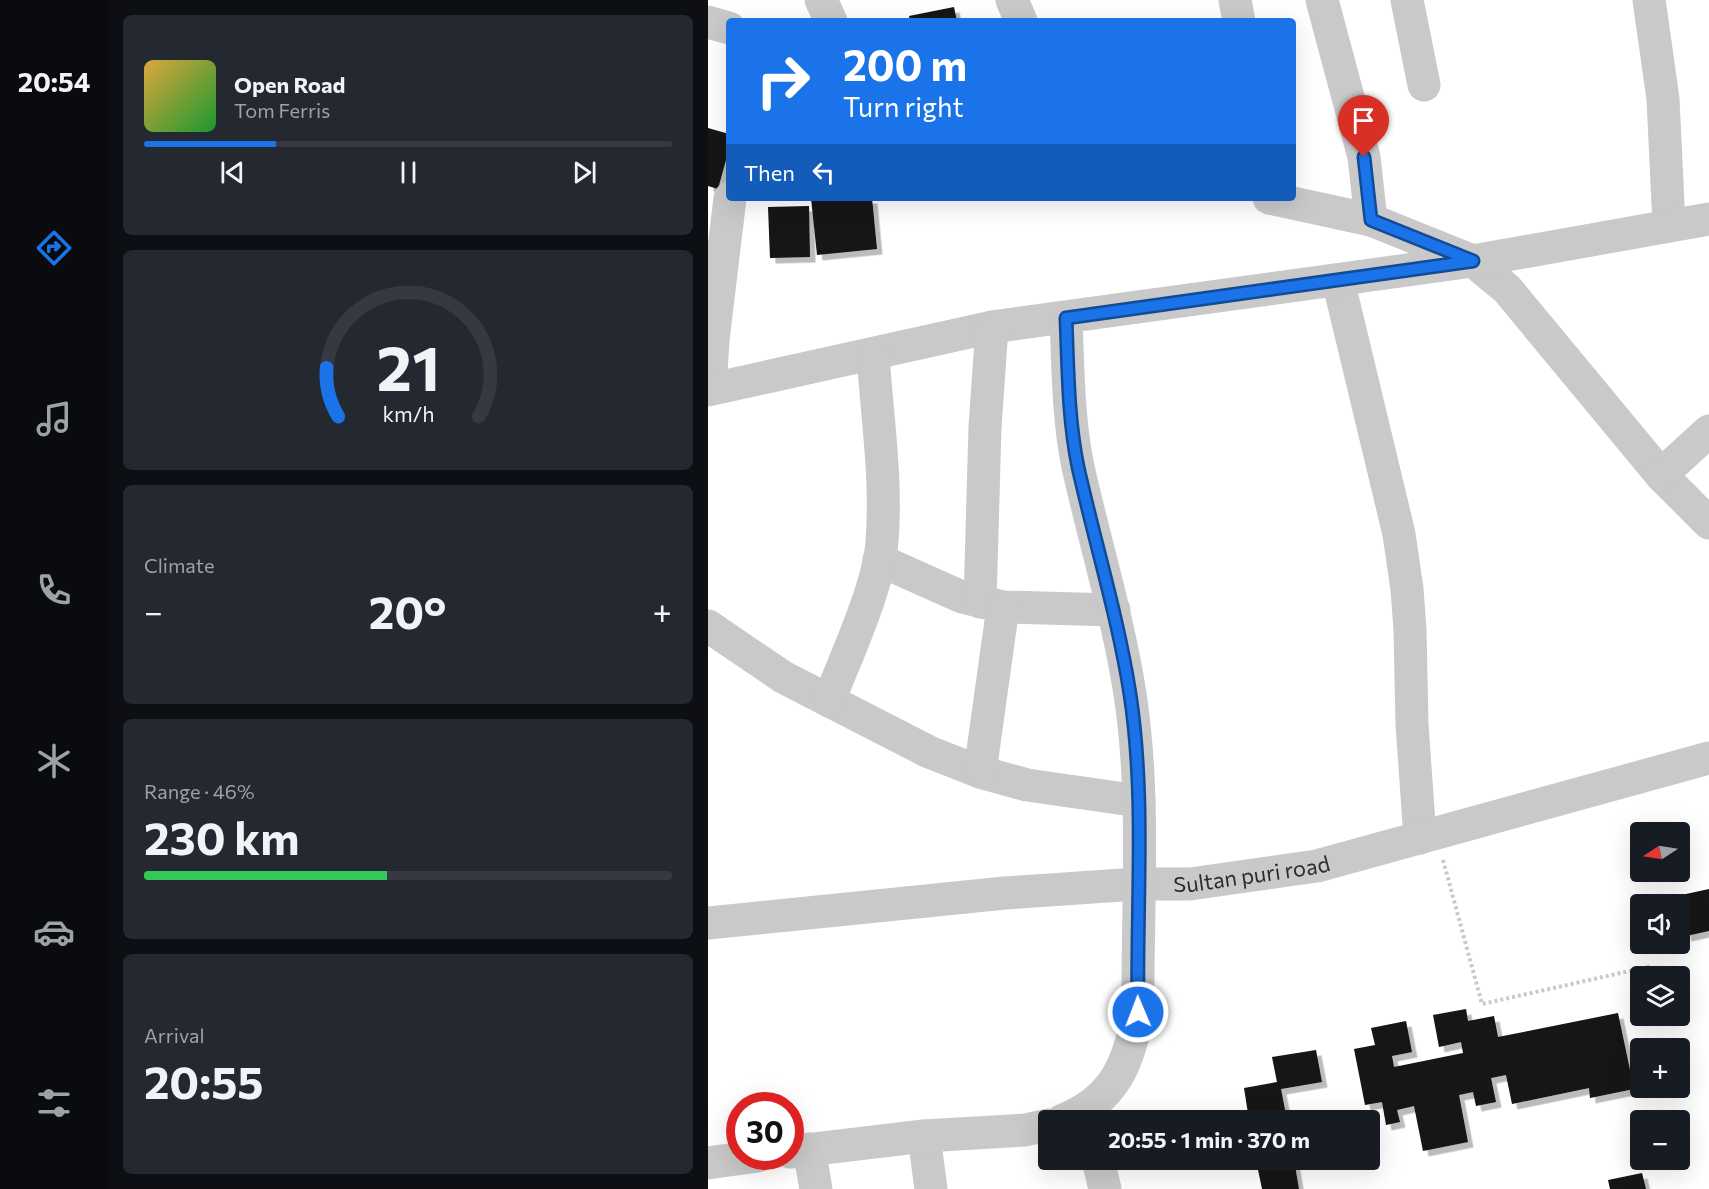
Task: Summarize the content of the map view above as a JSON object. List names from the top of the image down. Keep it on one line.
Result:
{"streets":{"street":["Sultan puri road"]},"north":"left","page":{"tabs":"20:54","turn":["200 m","Turn right"],"song":["Open Road","Tom Ferris"],"then":"Then","tile":["Climate",["Range · 46%","230 km"],["Arrival","20:55"]],"heat":["−","20°","+"],"map_buttons":["+","−"],"limit":"30","trip":"20:55 · 1 min · 370 m","gauge":["21","km/h"]}}
